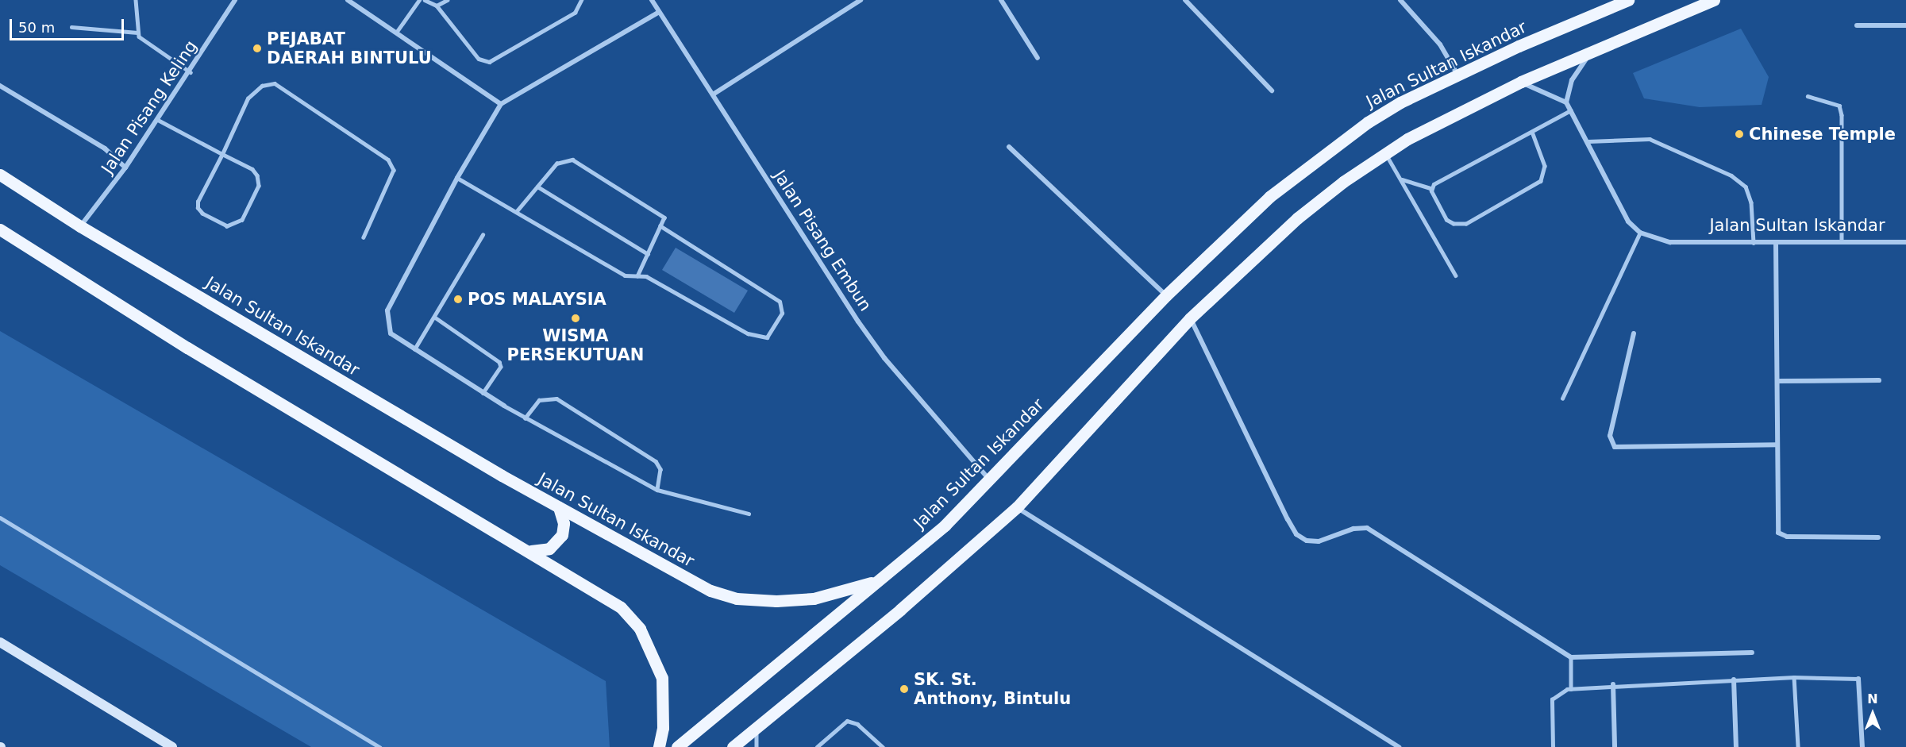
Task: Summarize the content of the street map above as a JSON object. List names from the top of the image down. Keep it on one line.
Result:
{"streets":{"main road":["Jalan Sultan Iskandar"],"street":["Jalan Pisang Keling","Jalan Pisang Embun"]},"crossings":[["Jalan Sultan Iskandar","Jalan Pisang Keling"],["Jalan Sultan Iskandar","Jalan Pisang Embun"]],"places":["PEJABAT DAERAH BINTULU","Chinese Temple","POS MALAYSIA","WISMA PERSEKUTUAN","SK. St. Anthony, Bintulu"],"scale_bar":"50 m","north":"top"}
